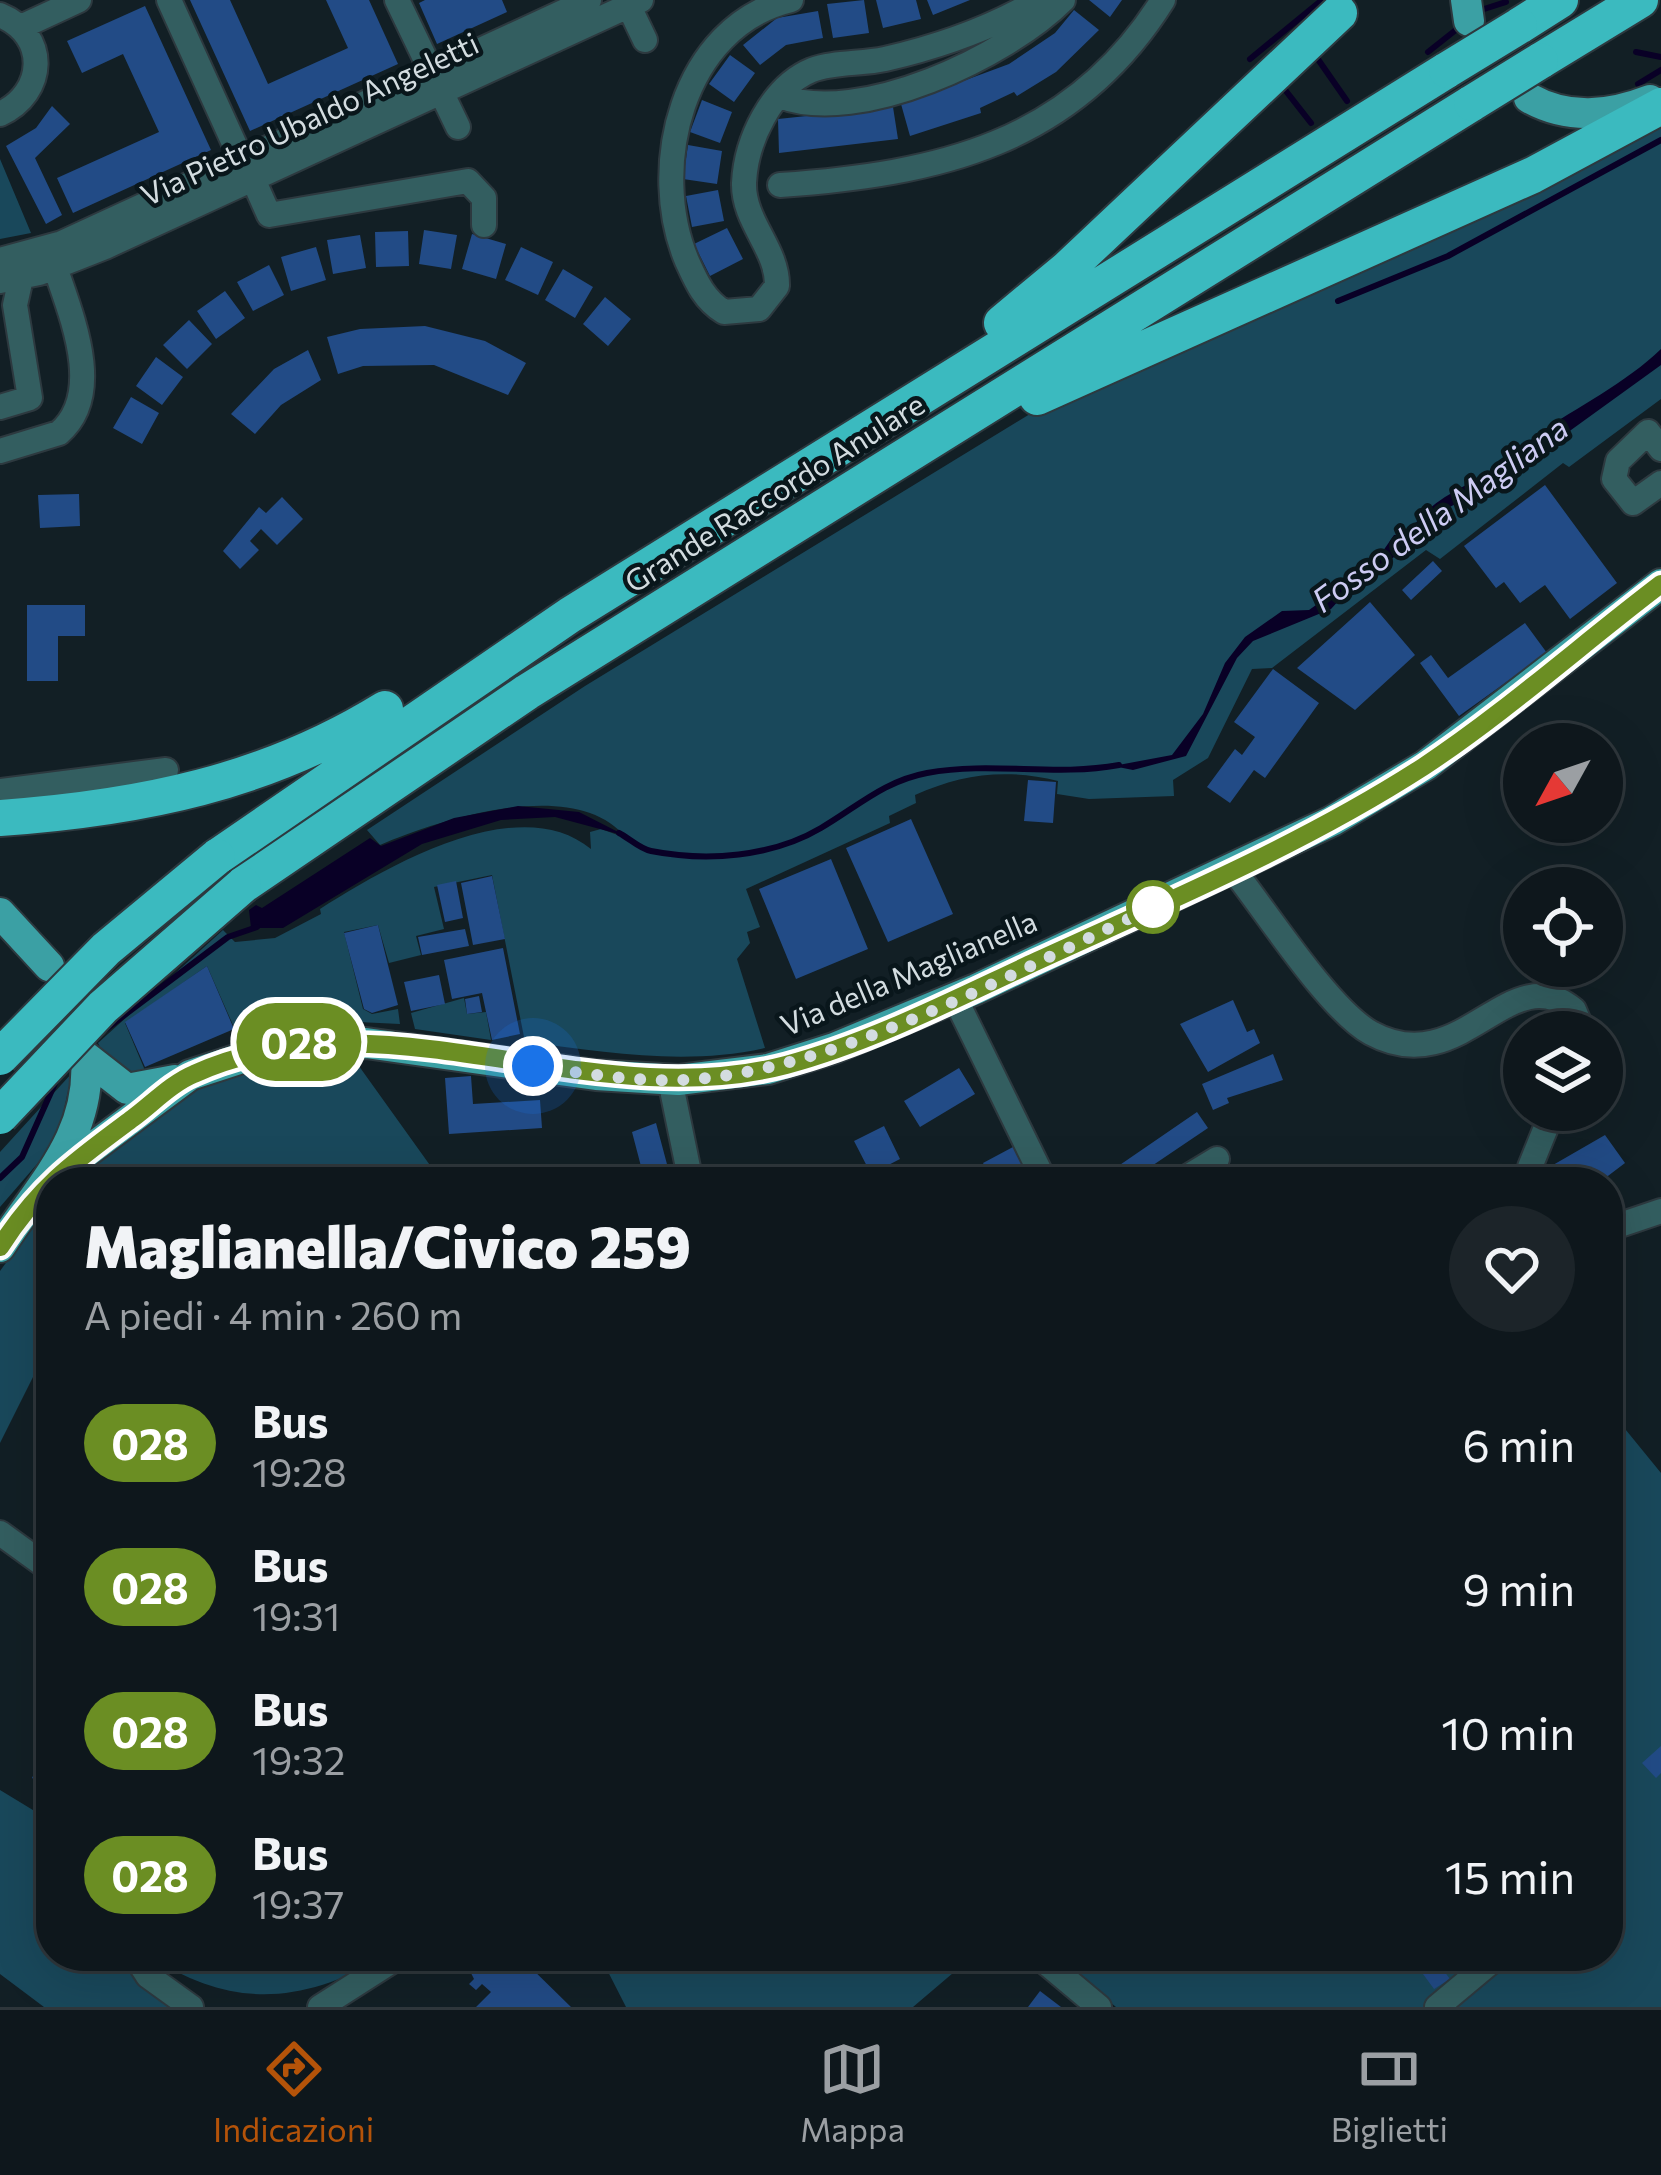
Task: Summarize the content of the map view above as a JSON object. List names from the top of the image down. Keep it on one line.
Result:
{"streets":{"highway":["Grande Raccordo Anulare"],"main road":["Via della Maglianella"],"street":["Via Pietro Ubaldo Angeletti"]},"water":["Fosso della Magliana"],"lines":["bus line 028"],"north":"bottom left","page":{"on_map":"028","heading":["Maglianella/Civico 259","A piedi · 4 min · 260 m"],"list":[{"mark":"028","name":"Bus","note":"19:28","value":"6 min"},{"mark":"028","name":"Bus","note":"19:31","value":"9 min"},{"mark":"028","name":"Bus","note":"19:32","value":"10 min"},{"mark":"028","name":"Bus","note":"19:37","value":"15 min"}],"tabs":["Indicazioni","Mappa","Biglietti"]}}
